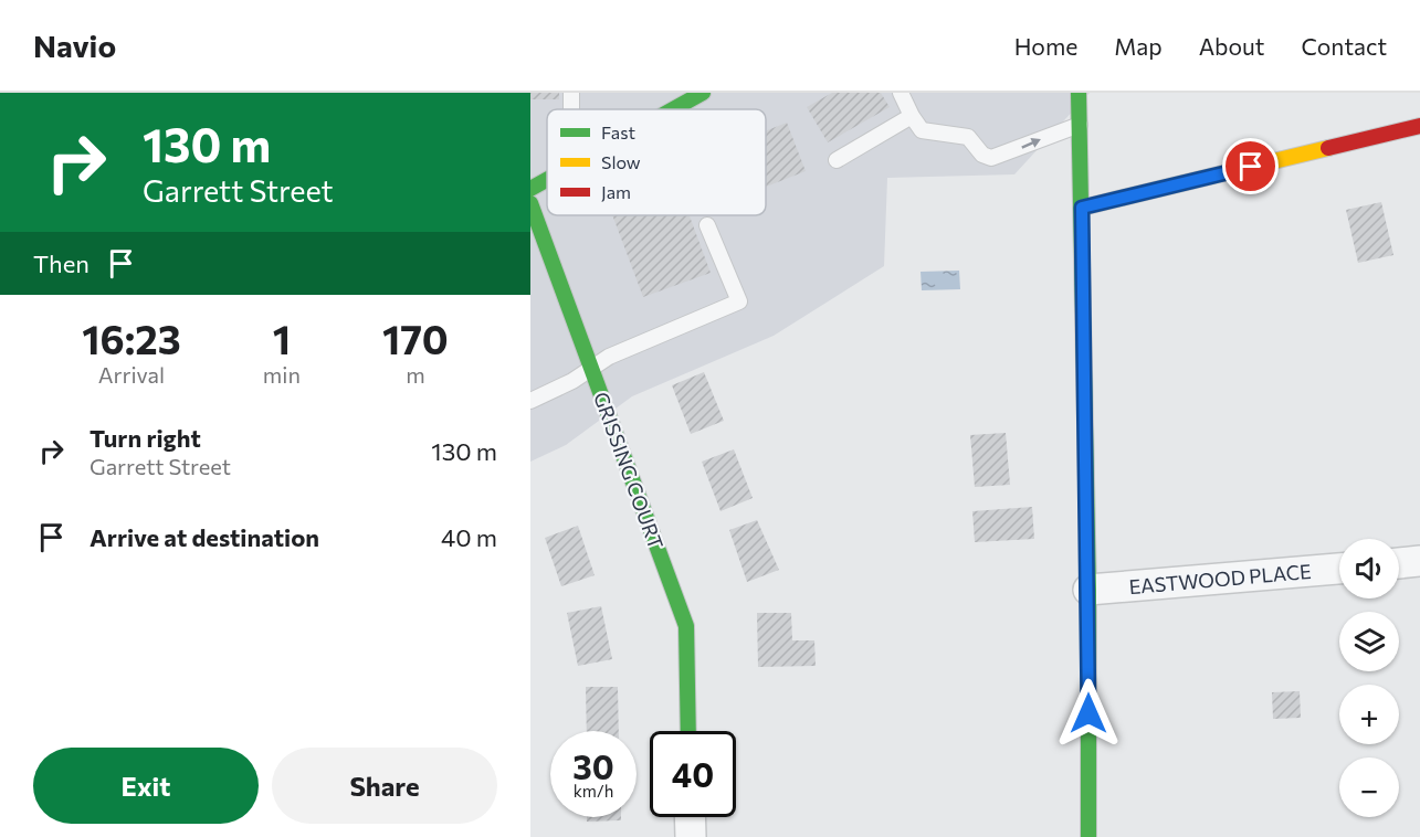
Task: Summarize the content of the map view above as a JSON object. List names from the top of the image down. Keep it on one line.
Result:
{"streets":{"street":["GRISSING COURT","EASTWOOD PLACE"]},"legend":["Fast","Slow","Jam"],"page":{"header":"Navio","nav":["Home","Map","About","Contact"],"turn":["130 m","Garrett Street"],"then":"Then","eta":["16:23","Arrival","1","min","170","m"],"list":[{"name":"Turn right","note":"Garrett Street","value":"130 m"},{"name":"Arrive at destination","value":"40 m"}],"map_buttons":["+","−"],"speed":"30 km/h","limit":"40","buttons":["Exit","Share"]}}
